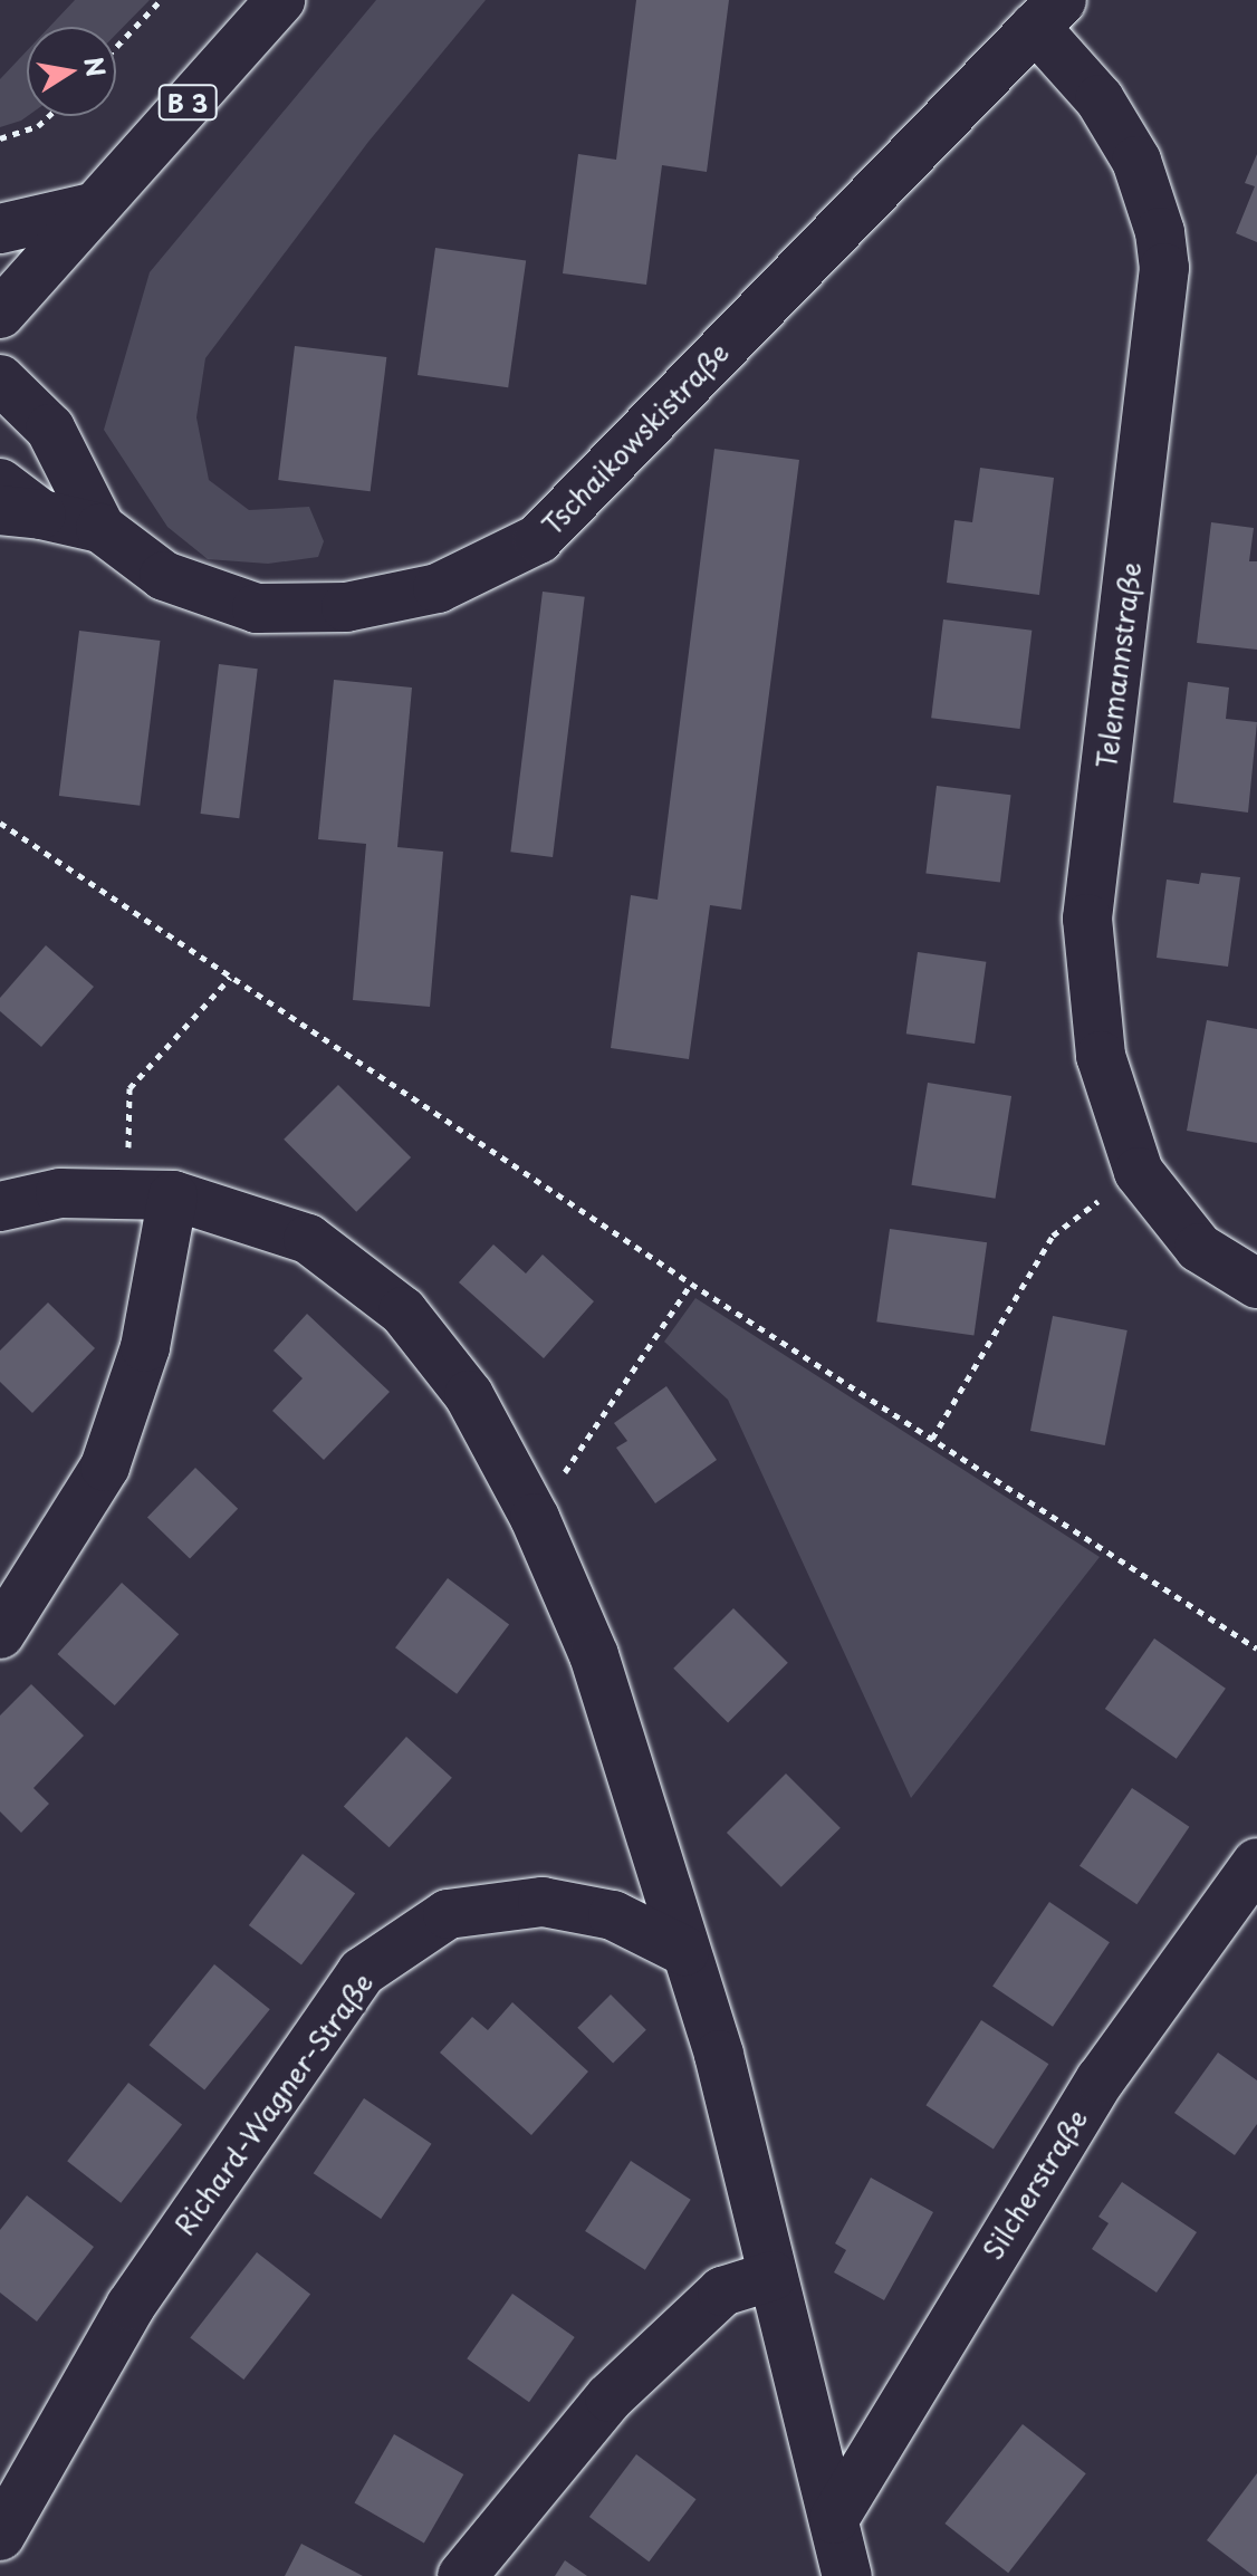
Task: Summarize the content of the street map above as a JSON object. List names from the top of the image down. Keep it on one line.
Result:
{"streets":{"street":["B 3","Tschaikowskistraße","Telemannstraße","Richard-Wagner-Straße","Silcherstraße"]},"crossings":[["Tschaikowskistraße","Telemannstraße"]],"north":"right"}
